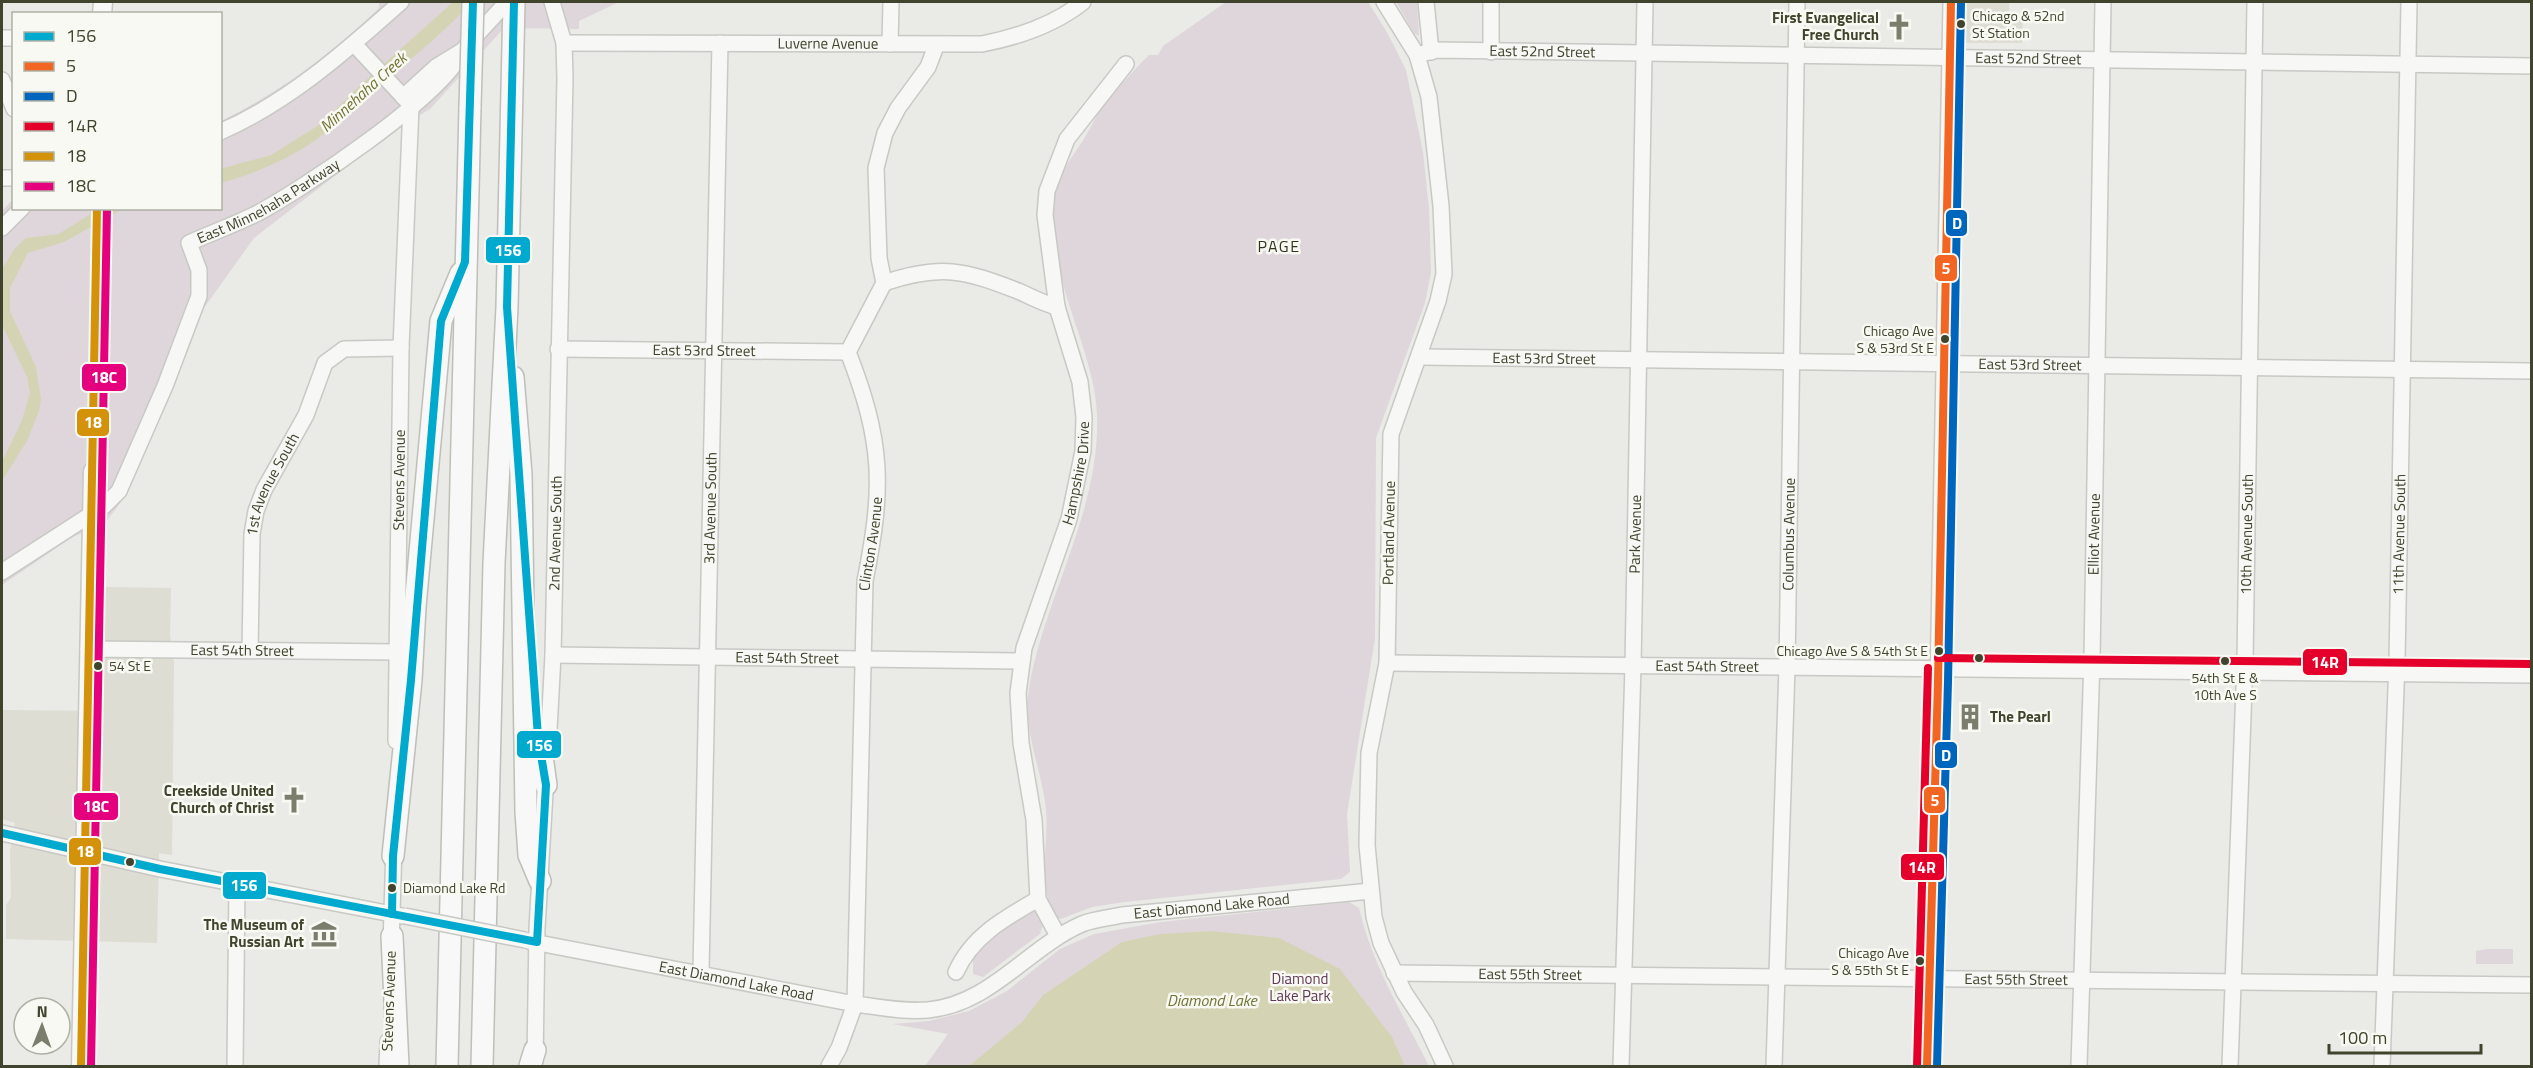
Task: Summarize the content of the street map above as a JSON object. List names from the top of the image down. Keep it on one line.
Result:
{"streets":{"street":["Luverne Avenue","East 52nd Street","East Minnehaha Parkway","East 53rd Street","Hampshire Drive","Stevens Avenue","1st Avenue South","3rd Avenue South","2nd Avenue South","Portland Avenue","Park Avenue","Columbus Avenue","Elliot Avenue","10th Avenue South","11th Avenue South","Clinton Avenue","East 54th Street","East Diamond Lake Road","East 55th Street"]},"crossings":[["Luverne Avenue","3rd Avenue South"],["Luverne Avenue","2nd Avenue South"],["East 52nd Street","Portland Avenue"],["East 52nd Street","Park Avenue"],["East 52nd Street","Columbus Avenue"],["East 52nd Street","Elliot Avenue"],["East 52nd Street","10th Avenue South"],["East 52nd Street","11th Avenue South"],["East Minnehaha Parkway","Stevens Avenue"],["East 53rd Street","3rd Avenue South"],["East 53rd Street","2nd Avenue South"],["East 53rd Street","Portland Avenue"],["East 53rd Street","Park Avenue"],["East 53rd Street","Columbus Avenue"],["East 53rd Street","Elliot Avenue"],["East 53rd Street","10th Avenue South"],["East 53rd Street","11th Avenue South"],["East 53rd Street","Clinton Avenue"],["Hampshire Drive","East 54th Street"],["Hampshire Drive","East Diamond Lake Road"],["Stevens Avenue","1st Avenue South"],["Stevens Avenue","East 54th Street"],["Stevens Avenue","East Diamond Lake Road"],["1st Avenue South","East 54th Street"],["3rd Avenue South","East 54th Street"],["3rd Avenue South","East Diamond Lake Road"],["2nd Avenue South","East 54th Street"],["2nd Avenue South","East Diamond Lake Road"],["Portland Avenue","East 54th Street"],["Portland Avenue","East Diamond Lake Road"],["Portland Avenue","East 55th Street"],["Park Avenue","East 54th Street"],["Park Avenue","East 55th Street"],["Columbus Avenue","East 54th Street"],["Columbus Avenue","East 55th Street"],["Elliot Avenue","East 54th Street"],["Elliot Avenue","East 55th Street"],["10th Avenue South","East 54th Street"],["10th Avenue South","East 55th Street"],["11th Avenue South","East 54th Street"],["11th Avenue South","East 55th Street"],["Clinton Avenue","East 54th Street"],["Clinton Avenue","East Diamond Lake Road"]],"districts":["PAGE"],"water":["Minnehaha Creek","Diamond Lake"],"parks":["Diamond Lake Park"],"places":{"other":["Chicago & 52nd St Station","Chicago Ave S & 53rd St E","Chicago Ave S & 54th St E","54th St E & 10th Ave S","54 St E","Diamond Lake Rd","Chicago Ave S & 55th St E"],"church":["First Evangelical Free Church","Creekside United Church of Christ"],"building":["The Pearl"],"museum":["The Museum of Russian Art"]},"lines":["transit line 156","transit line 5","transit line D","transit line 18","transit line 18C","transit line 14R"],"legend":["156","5","D","14R","18","18C"],"scale_bar":"100 m","north":"top"}
